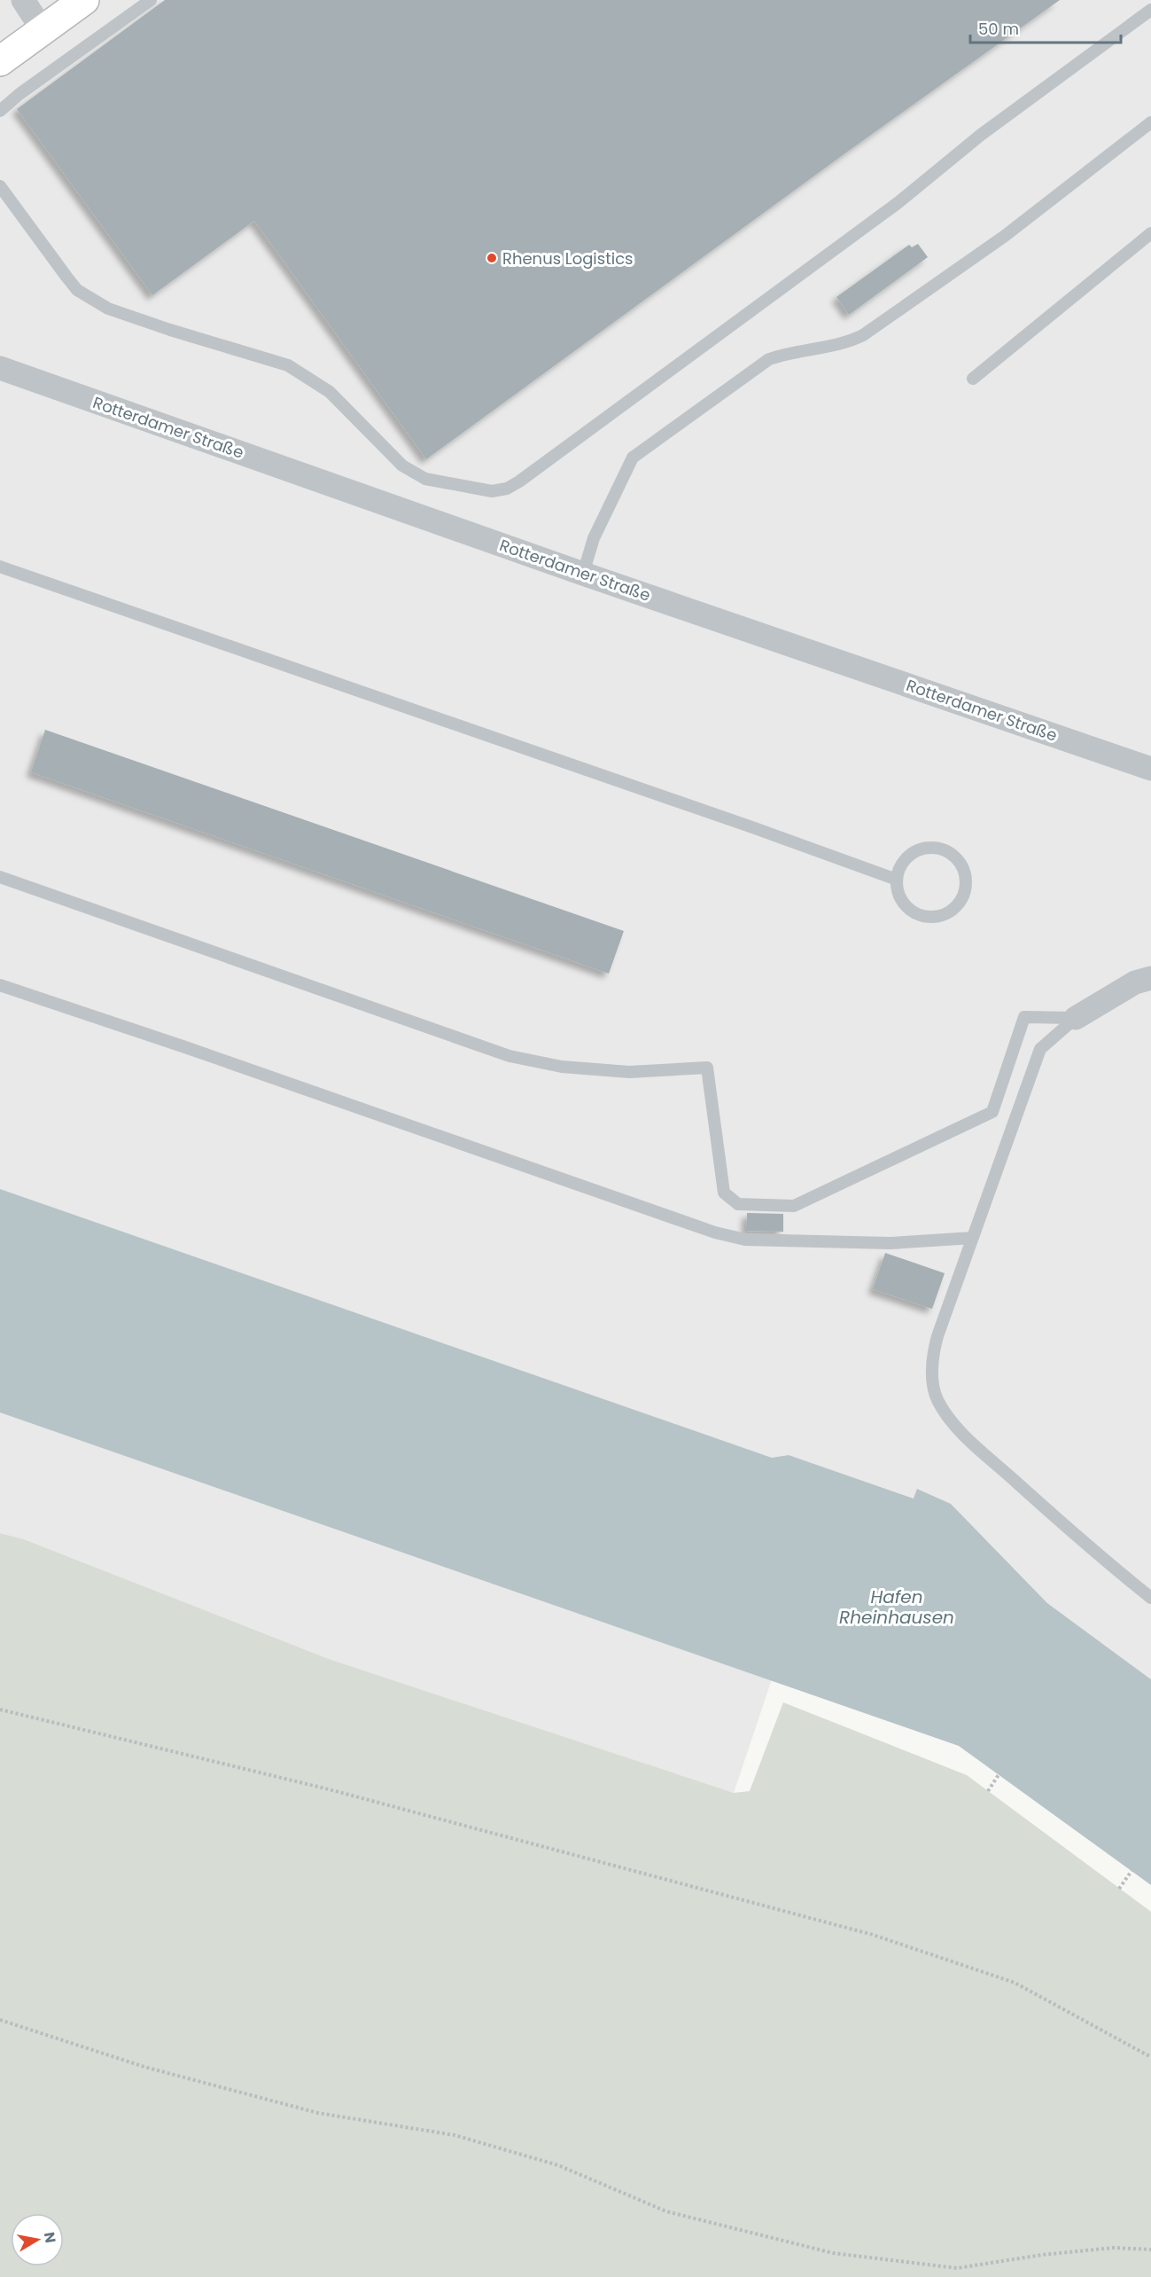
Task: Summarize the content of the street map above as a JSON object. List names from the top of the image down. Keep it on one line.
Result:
{"streets":{"street":["Rotterdamer Straße"]},"water":["Hafen Rheinhausen"],"places":["Rhenus Logistics"],"scale_bar":"50 m","north":"right"}
